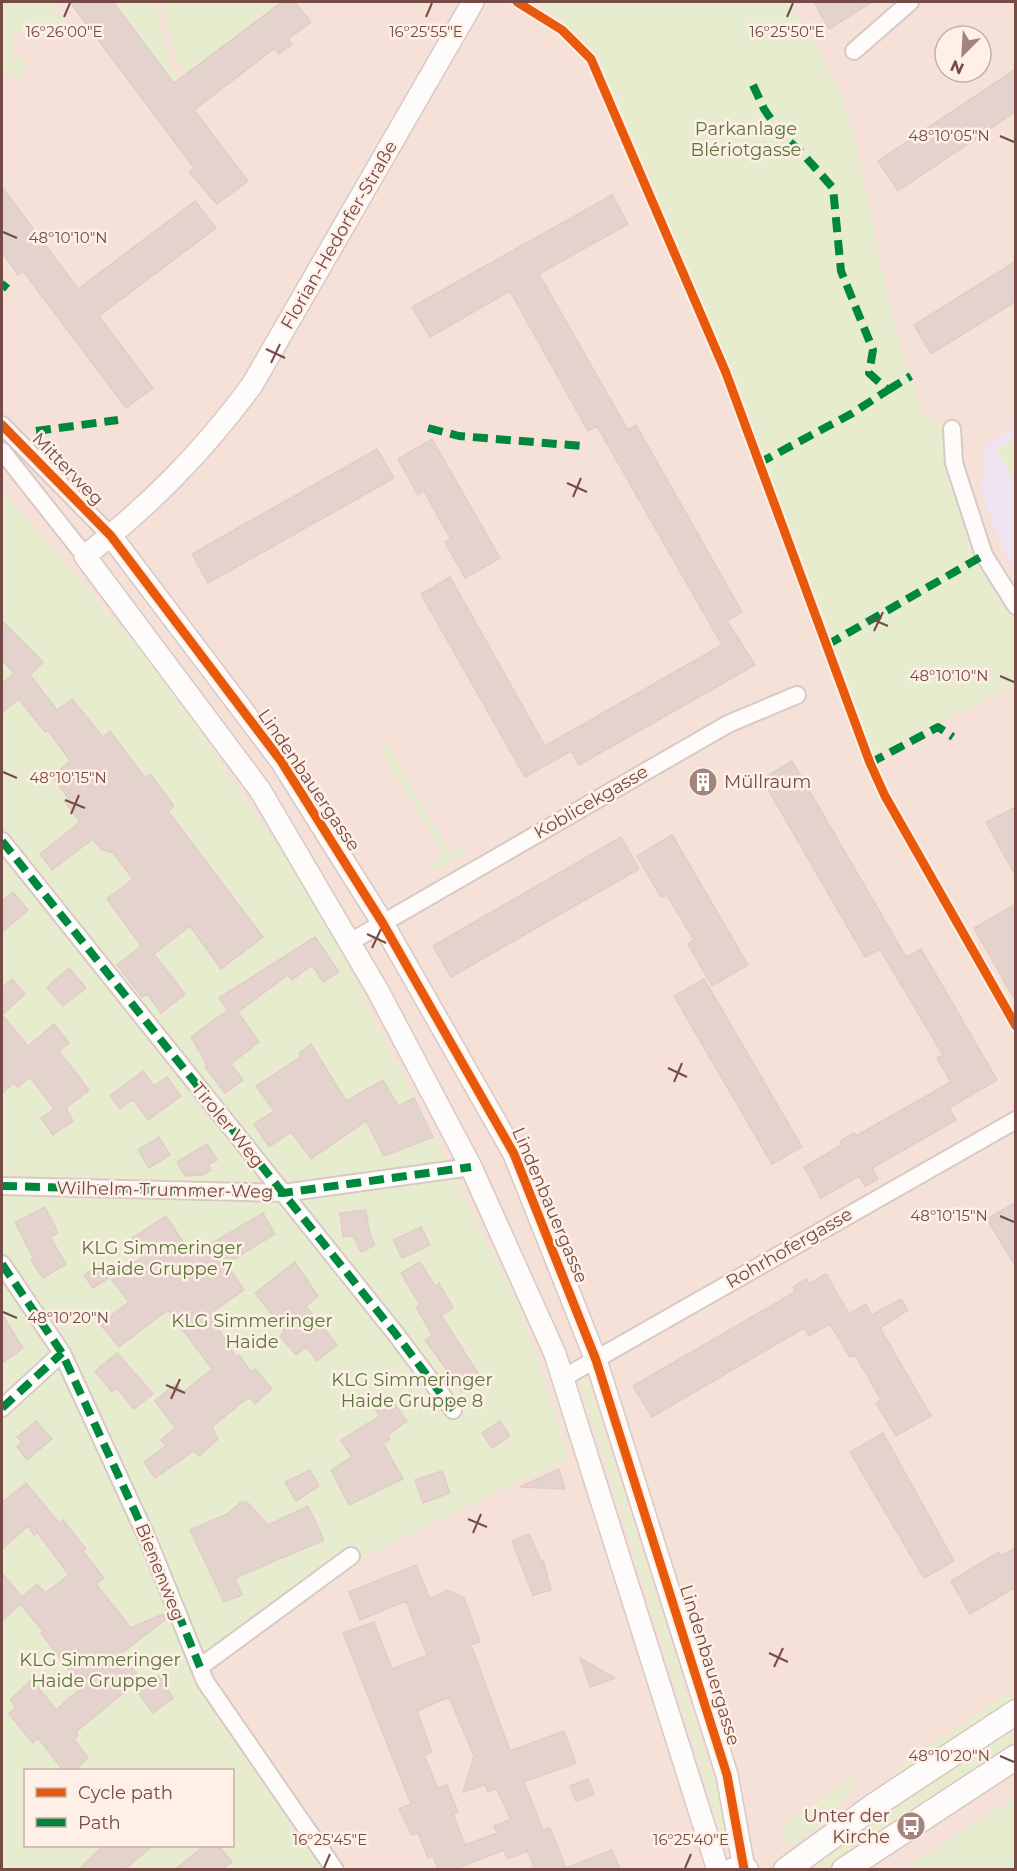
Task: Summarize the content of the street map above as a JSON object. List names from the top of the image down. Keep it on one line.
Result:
{"streets":{"street":["Florian-Hedorfer-Straße","Mitterweg","Lindenbauergasse","Koblicekgasse","Tiroler Weg","Wilhelm-Trummer-Weg","Rohrhofergasse","Bienenweg"]},"crossings":[["Florian-Hedorfer-Straße","Mitterweg"],["Florian-Hedorfer-Straße","Lindenbauergasse"],["Mitterweg","Lindenbauergasse"],["Lindenbauergasse","Koblicekgasse"],["Lindenbauergasse","Rohrhofergasse"],["Tiroler Weg","Wilhelm-Trummer-Weg"]],"parks":["Parkanlage Blériotgasse","KLG Simmeringer Haide Gruppe 7","KLG Simmeringer Haide","KLG Simmeringer Haide Gruppe 8","KLG Simmeringer Haide Gruppe 1"],"places":{"building":["Müllraum"],"bus stop":["Unter der Kirche"]},"legend":["Cycle path","Path"],"north":"bottom left","coordinates":["16°25'55\"E","16°25'50\"E","16°26'00\"E","48°10'05\"N","48°10'10\"N","48°10'15\"N","48°10'20\"N","16°25'45\"E","16°25'40\"E"]}
